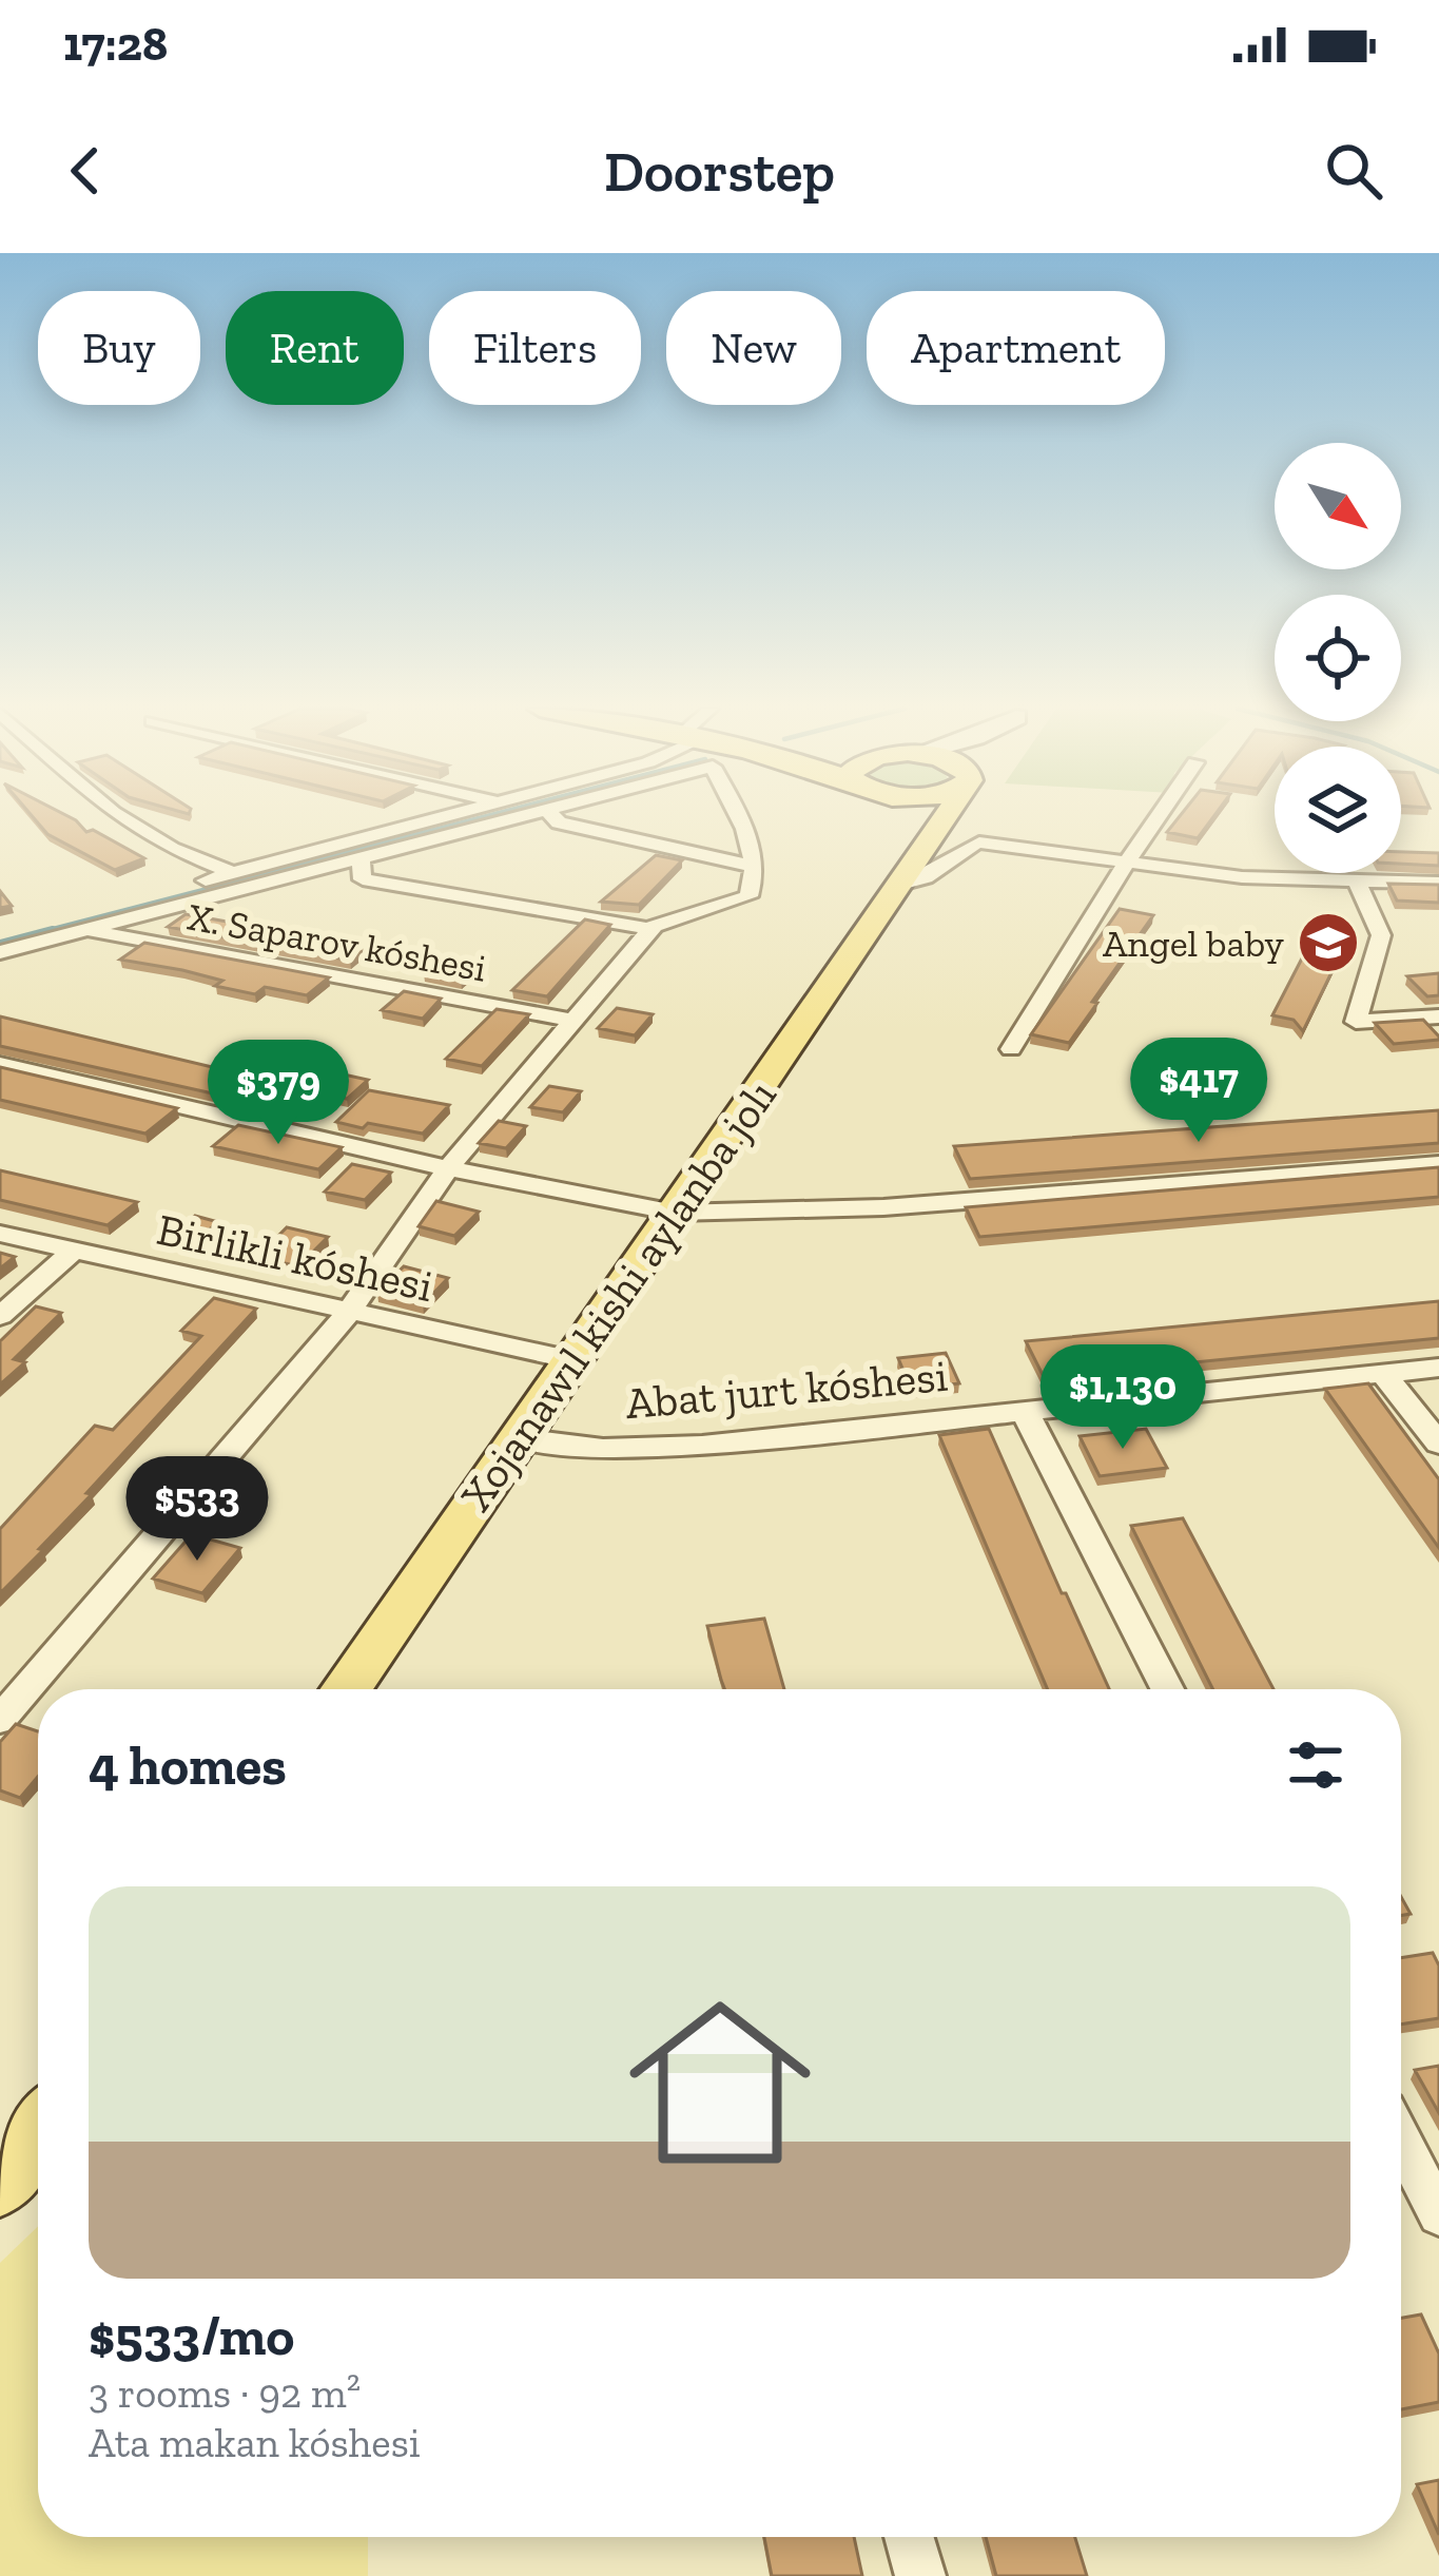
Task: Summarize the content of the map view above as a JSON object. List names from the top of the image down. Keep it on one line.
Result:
{"streets":{"main road":["Xojanawıl kishi aylanba jolı"],"street":["X. Saparov kóshesi","Birlikli kóshesi","Abat jurt kóshesi"]},"crossings":[["Birlikli kóshesi","Xojanawıl kishi aylanba jolı"],["Xojanawıl kishi aylanba jolı","Abat jurt kóshesi"]],"places":{"school or university":["Angel baby"]},"north":"bottom right","page":{"status":"17:28","header":"Doorstep","chip":["Buy","Rent","Filters","New","Apartment"],"price":["$417","$379","$1,130","$533"],"heading":"4 homes","list":[{"name":"$533/mo","note":"3 rooms · 92 m² · Ata makan kóshesi"}]}}
